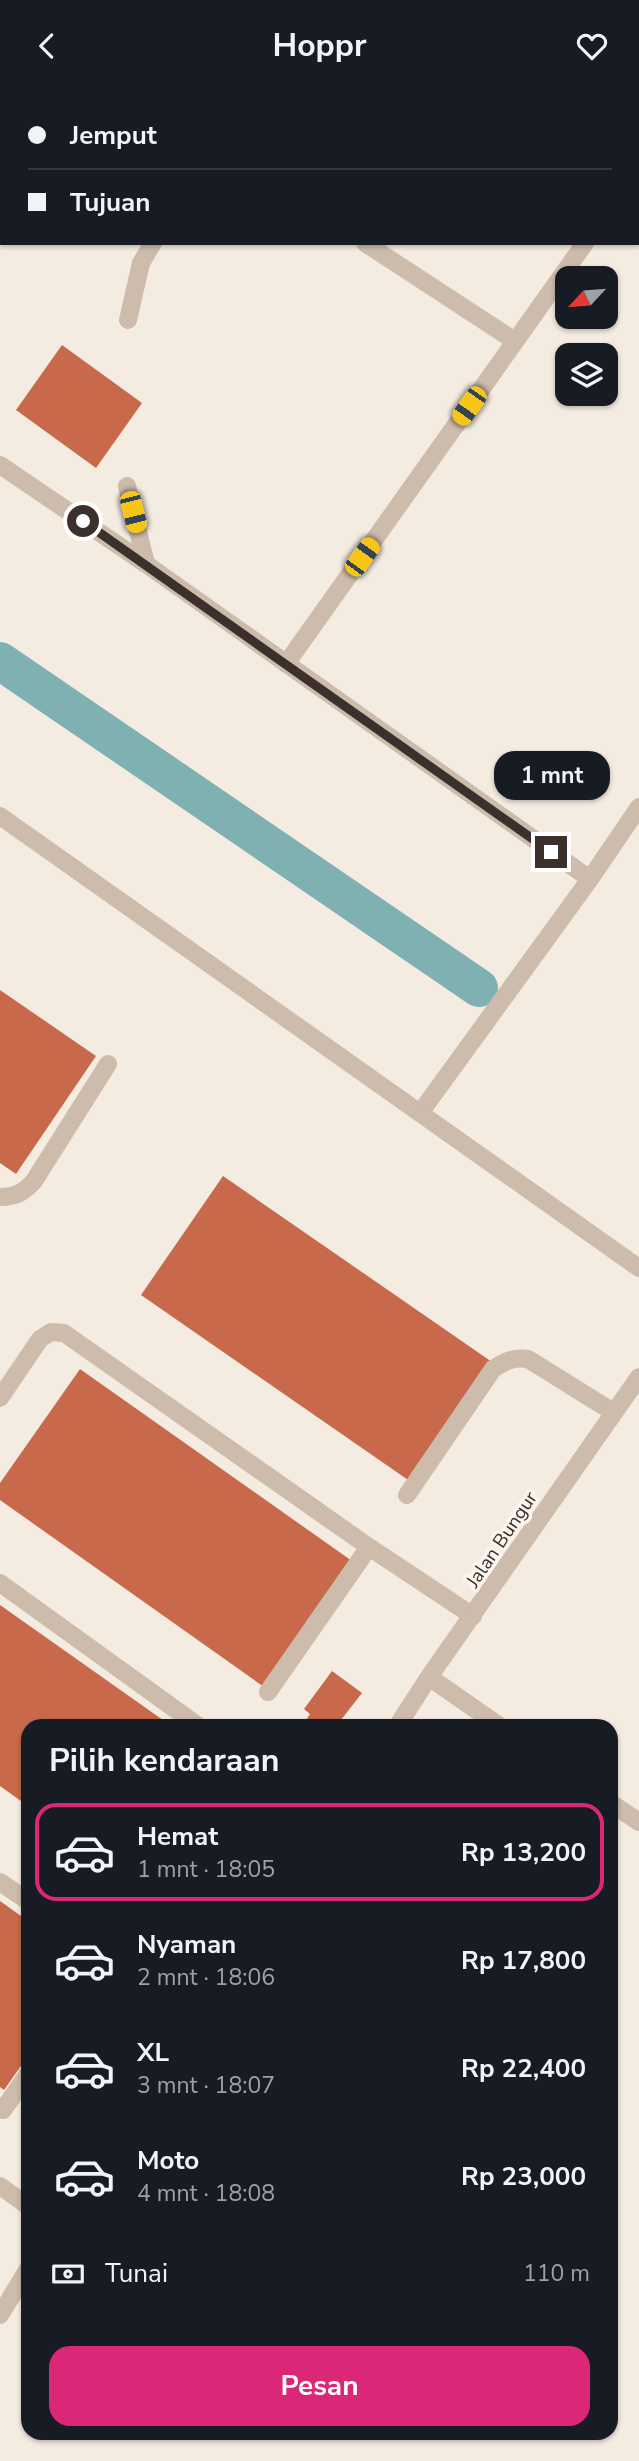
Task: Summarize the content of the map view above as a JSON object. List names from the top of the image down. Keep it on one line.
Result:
{"streets":{"street":["Jalan Bungur"]},"north":"bottom left","page":{"header":"Hoppr","banner":["Jemput","Tujuan"],"bubble":"1 mnt","heading":"Pilih kendaraan","list":[{"name":"Hemat","note":"1 mnt · 18:05","value":"Rp 13,200"},{"name":"Nyaman","note":"2 mnt · 18:06","value":"Rp 17,800"},{"name":"XL","note":"3 mnt · 18:07","value":"Rp 22,400"},{"name":"Moto","note":"4 mnt · 18:08","value":"Rp 23,000"}],"pay":["Tunai","110 m"],"buttons":"Pesan"}}
